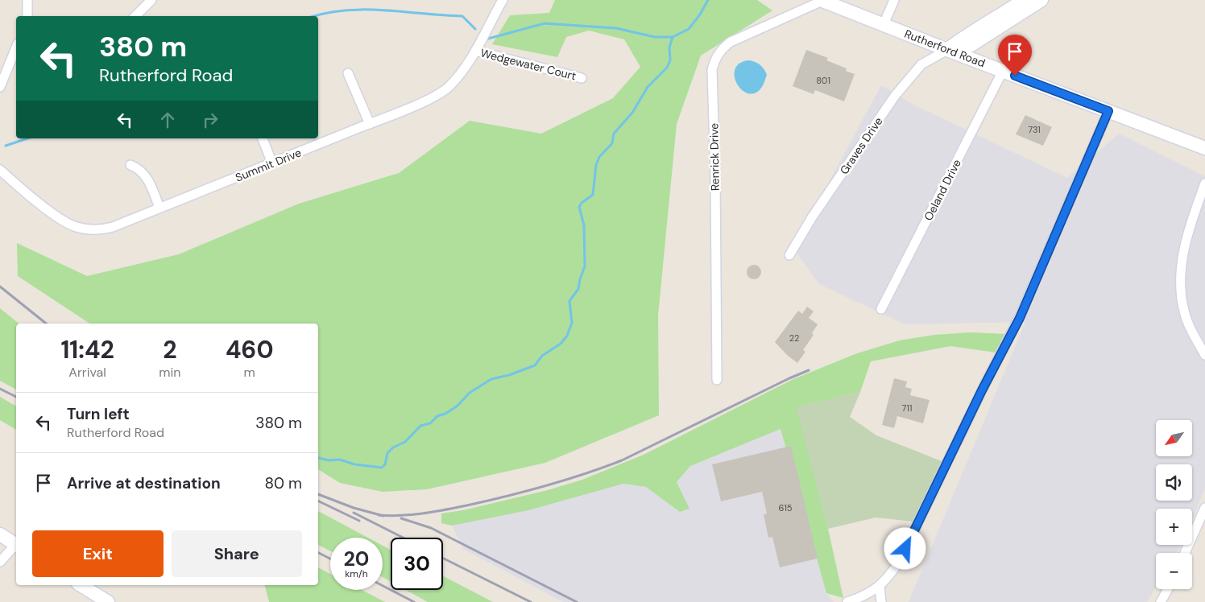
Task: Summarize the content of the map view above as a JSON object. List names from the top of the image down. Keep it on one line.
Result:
{"streets":{"street":["Rutherford Road","Wedgewater Court","Graves Drive","Renrick Drive","Summit Drive","Oeland Drive"]},"crossings":[["Rutherford Road","Graves Drive"],["Rutherford Road","Renrick Drive"],["Rutherford Road","Oeland Drive"],["Wedgewater Court","Summit Drive"]],"house_numbers":["801","731","22","711","615"],"north":"bottom left","page":{"turn":["380 m","Rutherford Road"],"eta":["11:42","Arrival","2","min","460","m"],"list":[{"name":"Turn left","note":"Rutherford Road","value":"380 m"},{"name":"Arrive at destination","value":"80 m"}],"map_buttons":["+","−"],"buttons":["Exit","Share"],"speed":"20 km/h","limit":"30"}}
